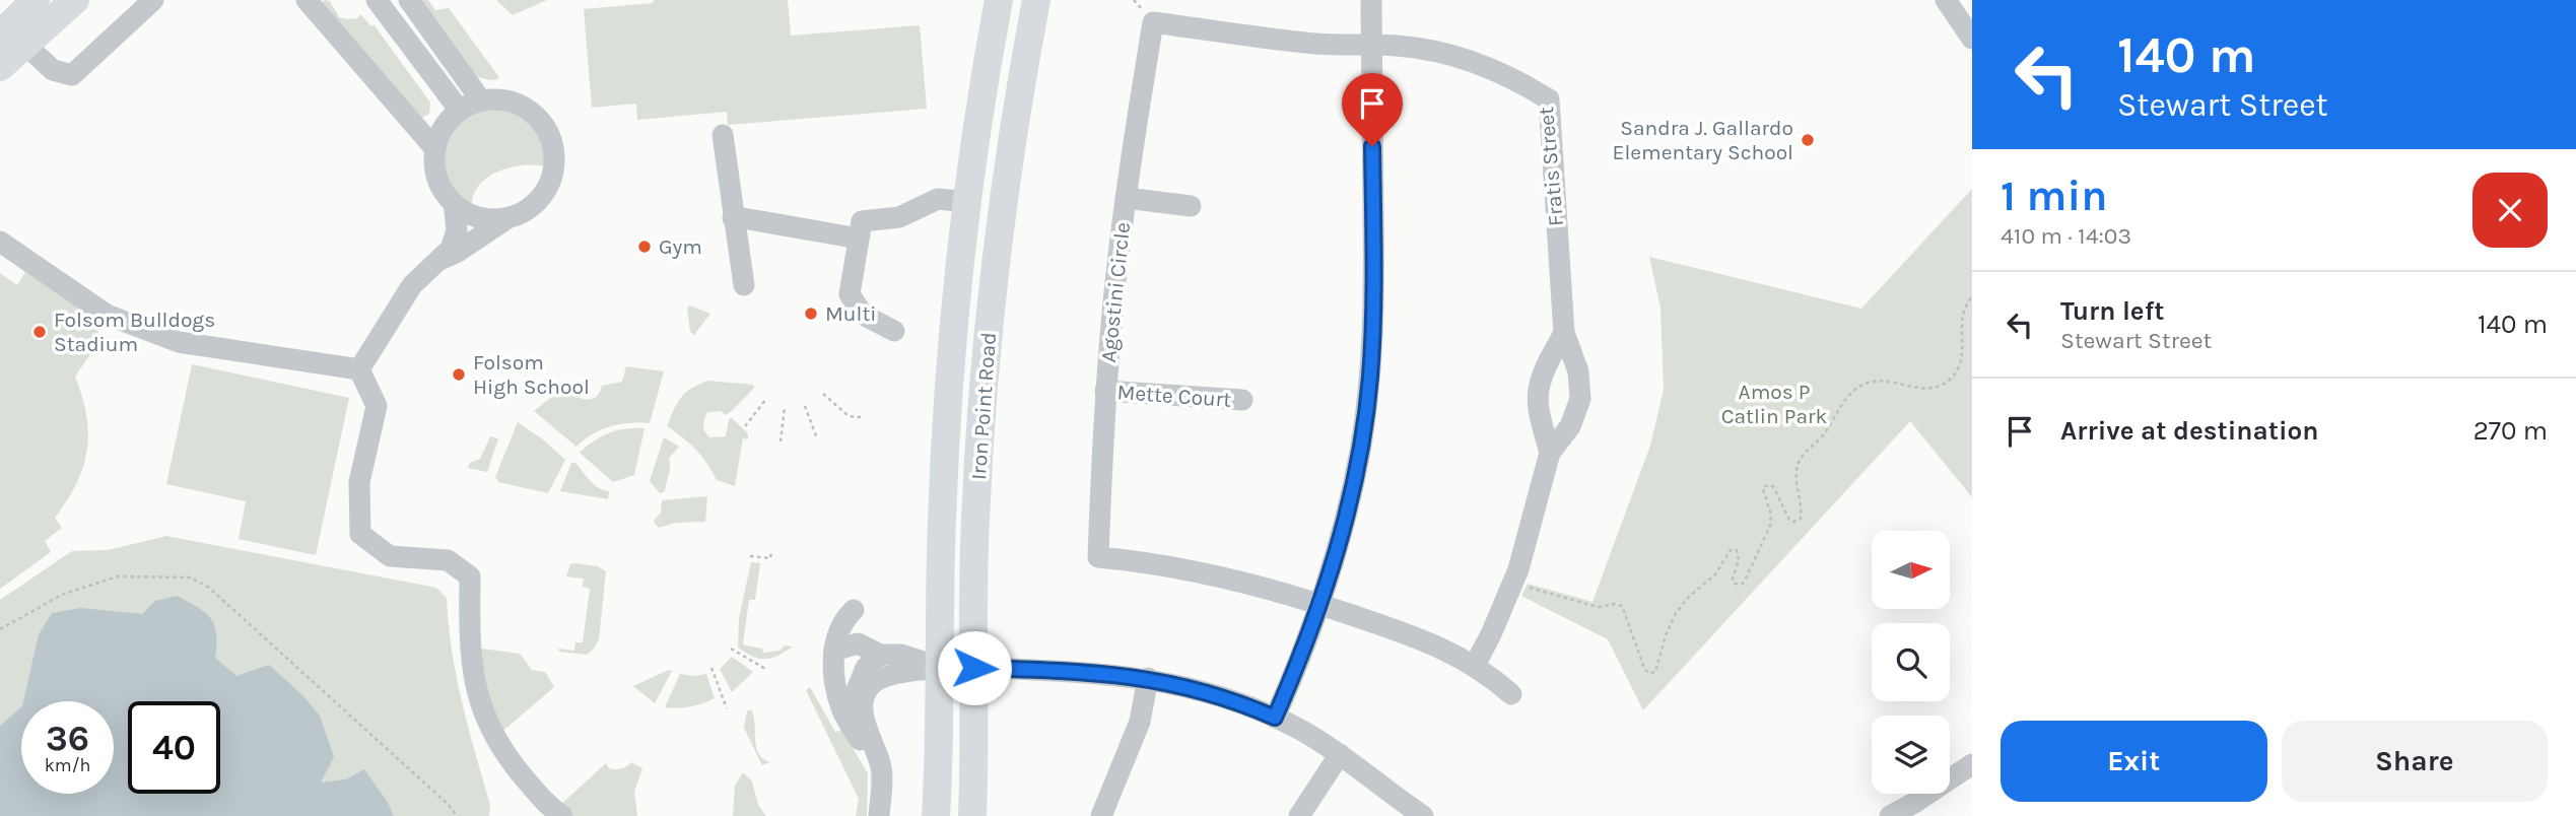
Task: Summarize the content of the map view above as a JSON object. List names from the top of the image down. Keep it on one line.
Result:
{"streets":{"main road":["Iron Point Road"],"street":["Fratis Street","Agostini Circle","Mette Court"]},"crossings":[["Fratis Street","Agostini Circle"],["Agostini Circle","Mette Court"]],"parks":["Amos P Catlin Park"],"places":["Sandra J. Gallardo Elementary School","Gym","Multi","Folsom Bulldogs Stadium","Folsom High School"],"north":"right","page":{"turn":["140 m","Stewart Street"],"heading":["1 min","410 m · 14:03"],"list":[{"name":"Turn left","note":"Stewart Street","value":"140 m"},{"name":"Arrive at destination","value":"270 m"}],"speed":"36 km/h","limit":"40","buttons":["Exit","Share"]}}
